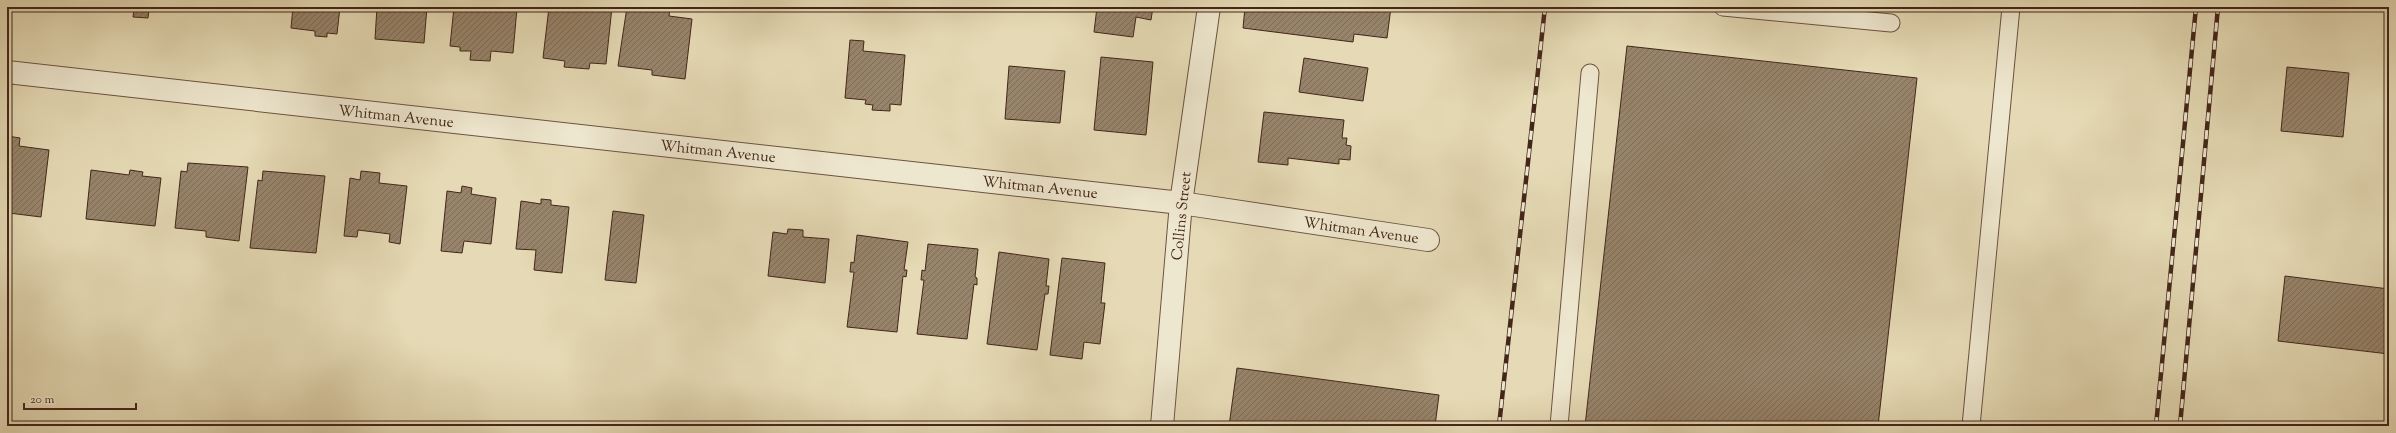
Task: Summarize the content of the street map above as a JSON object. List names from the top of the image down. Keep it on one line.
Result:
{"streets":{"street":["Whitman Avenue","Collins Street"]},"crossings":[["Whitman Avenue","Collins Street"]],"scale_bar":"20 m"}
